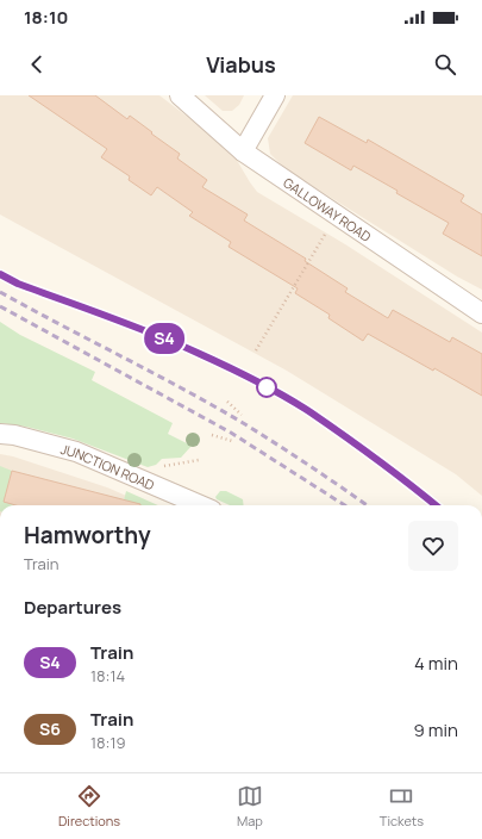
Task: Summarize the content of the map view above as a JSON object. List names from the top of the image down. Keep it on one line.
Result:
{"streets":{"street":["GALLOWAY ROAD","JUNCTION ROAD"]},"page":{"status":"18:10","header":"Viabus","on_map":"S4","heading":[["Hamworthy","Train"],"Departures"],"list":[{"mark":"S4","name":"Train","note":"18:14","value":"4 min"},{"mark":"S6","name":"Train","note":"18:19","value":"9 min"}],"tabs":["Directions","Map","Tickets"]}}
